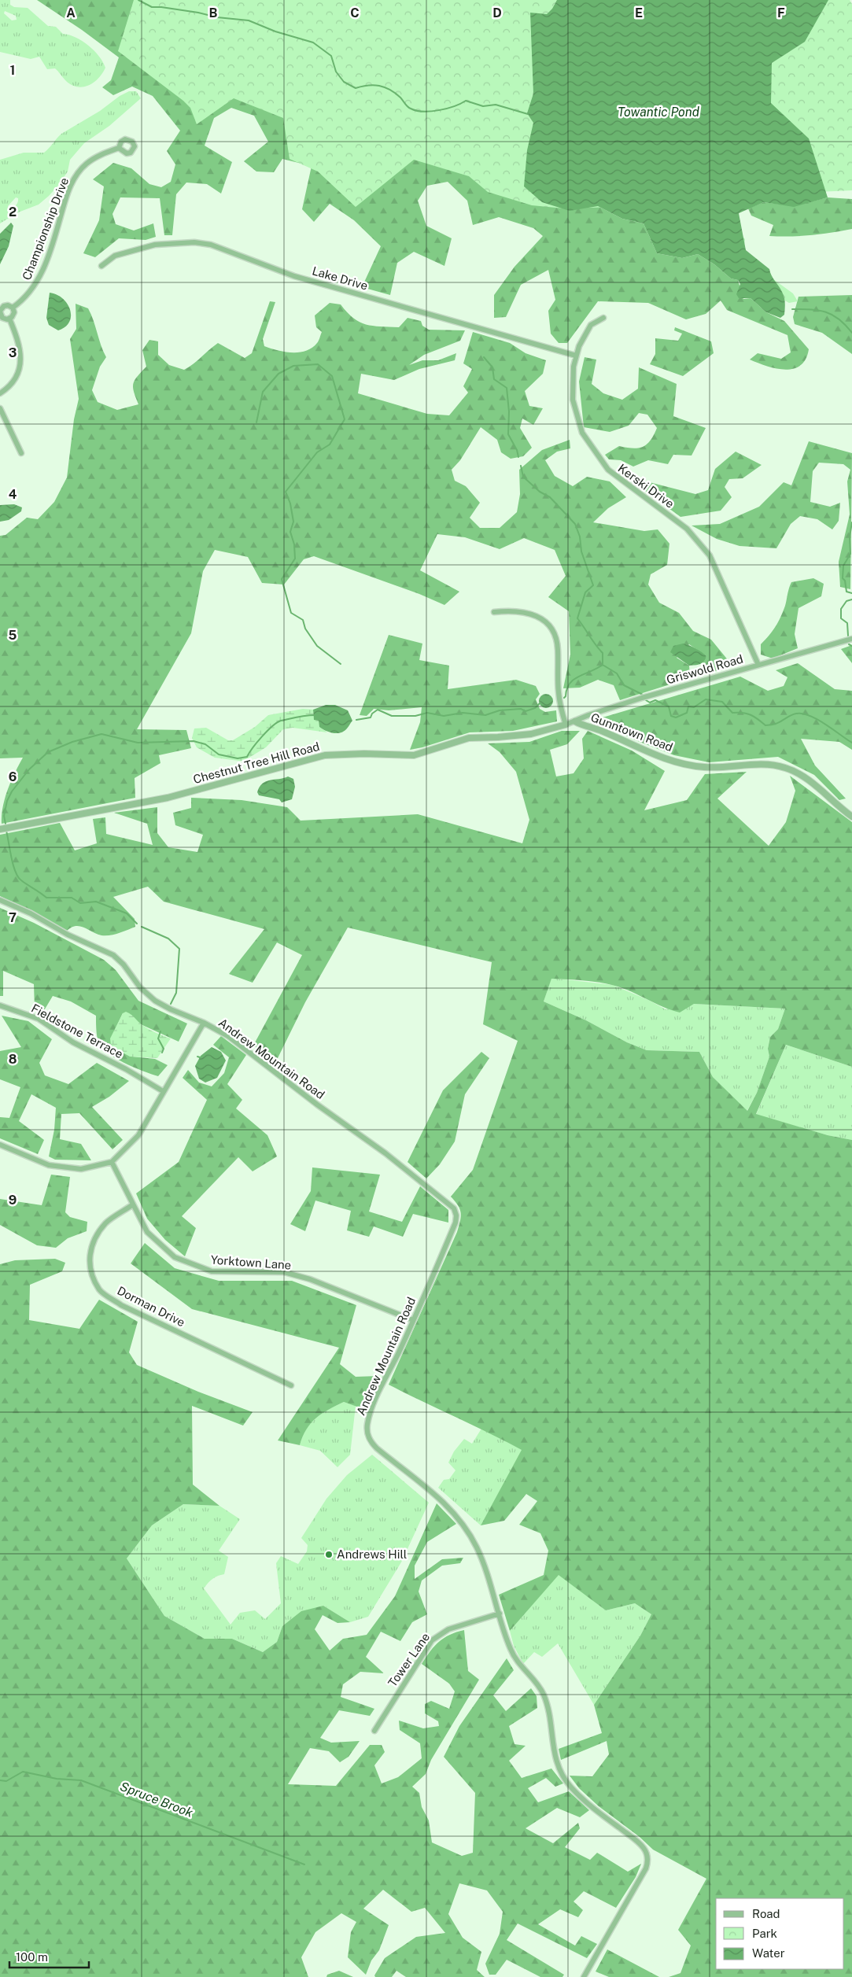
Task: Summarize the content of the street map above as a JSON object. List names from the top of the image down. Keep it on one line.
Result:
{"streets":{"street":["Championship Drive","Lake Drive","Kerski Drive","Griswold Road","Gunntown Road","Chestnut Tree Hill Road","Fieldstone Terrace","Andrew Mountain Road","Yorktown Lane","Dorman Drive","Tower Lane"]},"crossings":[["Lake Drive","Kerski Drive"],["Kerski Drive","Griswold Road"],["Griswold Road","Gunntown Road"],["Griswold Road","Chestnut Tree Hill Road"],["Andrew Mountain Road","Yorktown Lane"],["Andrew Mountain Road","Tower Lane"],["Yorktown Lane","Dorman Drive"]],"water":["Towantic Pond","Spruce Brook"],"places":["Andrews Hill"],"legend":["Road","Park","Water"],"scale_bar":"100 m","grid":{"columns":["A","B","C","D","E","F"],"rows":["1","2","3","4","5","6","7","8","9"]}}
